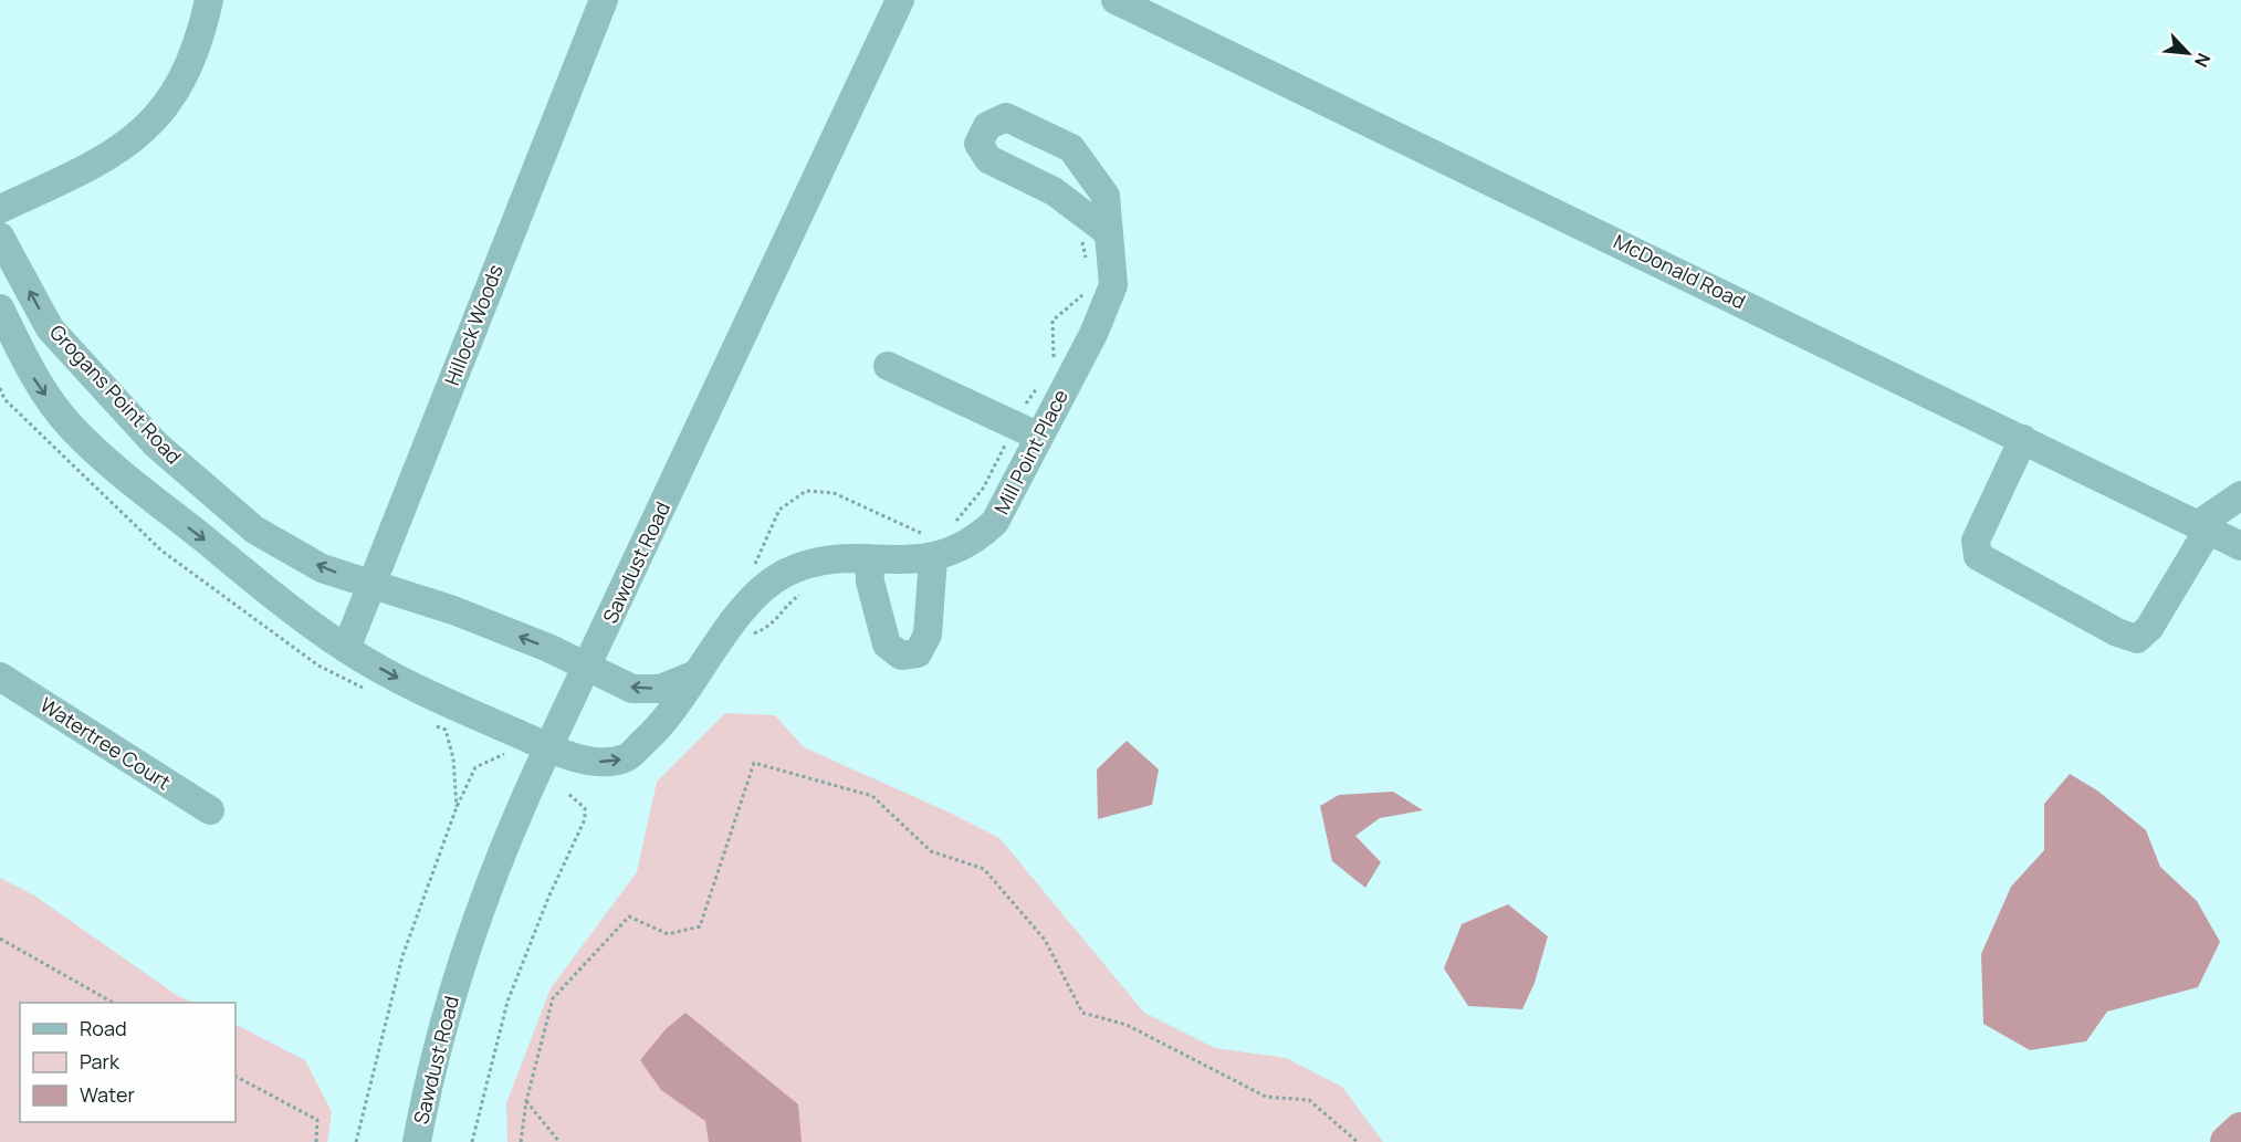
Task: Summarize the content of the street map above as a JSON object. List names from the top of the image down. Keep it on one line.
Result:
{"streets":{"street":["McDonald Road","Hillock Woods","Grogans Point Road","Mill Point Place","Sawdust Road","Watertree Court"]},"crossings":[["Hillock Woods","Grogans Point Road"],["Grogans Point Road","Mill Point Place"],["Grogans Point Road","Sawdust Road"],["Mill Point Place","Sawdust Road"]],"legend":["Road","Park","Water"],"north":"bottom right"}
